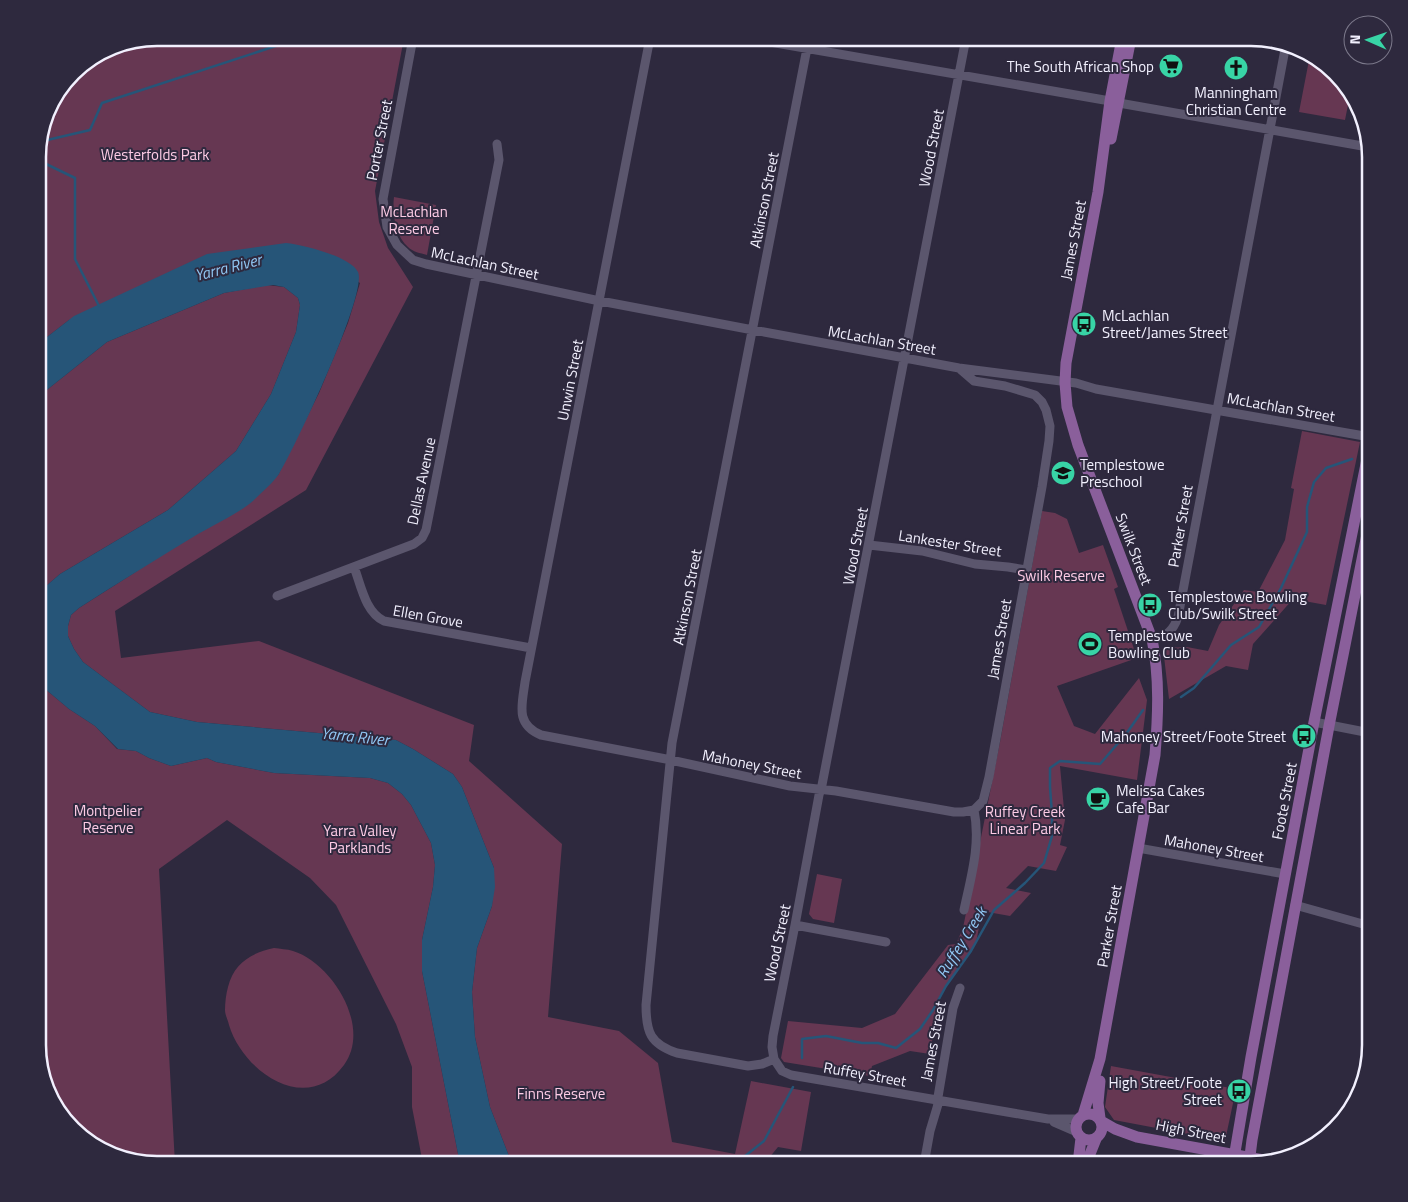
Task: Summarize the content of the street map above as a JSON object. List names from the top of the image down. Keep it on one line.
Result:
{"streets":{"main road":["James Street","Parker Street","Swilk Street","Foote Street","High Street"],"street":["Porter Street","Wood Street","Atkinson Street","McLachlan Street","Unwin Street","Dellas Avenue","Lankester Street","Ellen Grove","Mahoney Street","Ruffey Street"]},"crossings":[["Porter Street","McLachlan Street"],["Wood Street","Atkinson Street"],["Wood Street","McLachlan Street"],["Wood Street","Lankester Street"],["Wood Street","Mahoney Street"],["Wood Street","Ruffey Street"],["Atkinson Street","McLachlan Street"],["Atkinson Street","Mahoney Street"],["Atkinson Street","Ruffey Street"],["James Street","McLachlan Street"],["James Street","Lankester Street"],["James Street","Swilk Street"],["James Street","Mahoney Street"],["James Street","Ruffey Street"],["McLachlan Street","Unwin Street"],["McLachlan Street","Dellas Avenue"],["McLachlan Street","Parker Street"],["McLachlan Street","Swilk Street"],["Unwin Street","Ellen Grove"],["Unwin Street","Mahoney Street"],["Dellas Avenue","Ellen Grove"],["Parker Street","Swilk Street"],["Parker Street","Mahoney Street"],["Parker Street","Ruffey Street"],["Parker Street","High Street"],["Mahoney Street","Foote Street"],["Ruffey Street","High Street"]],"water":["Yarra River","Ruffey Creek"],"parks":["Westerfolds Park","McLachlan Reserve","Swilk Reserve","Montpelier Reserve","Ruffey Creek Linear Park","Yarra Valley Parklands","Finns Reserve"],"places":{"supermarket":["The South African Shop"],"church":["Manningham Christian Centre"],"bus stop":["McLachlan Street/James Street","Templestowe Bowling Club/Swilk Street","Mahoney Street/Foote Street","High Street/Foote Street"],"school or university":["Templestowe Preschool"],"sports":["Templestowe Bowling Club"],"cafe":["Melissa Cakes Cafe Bar"]},"north":"left"}
